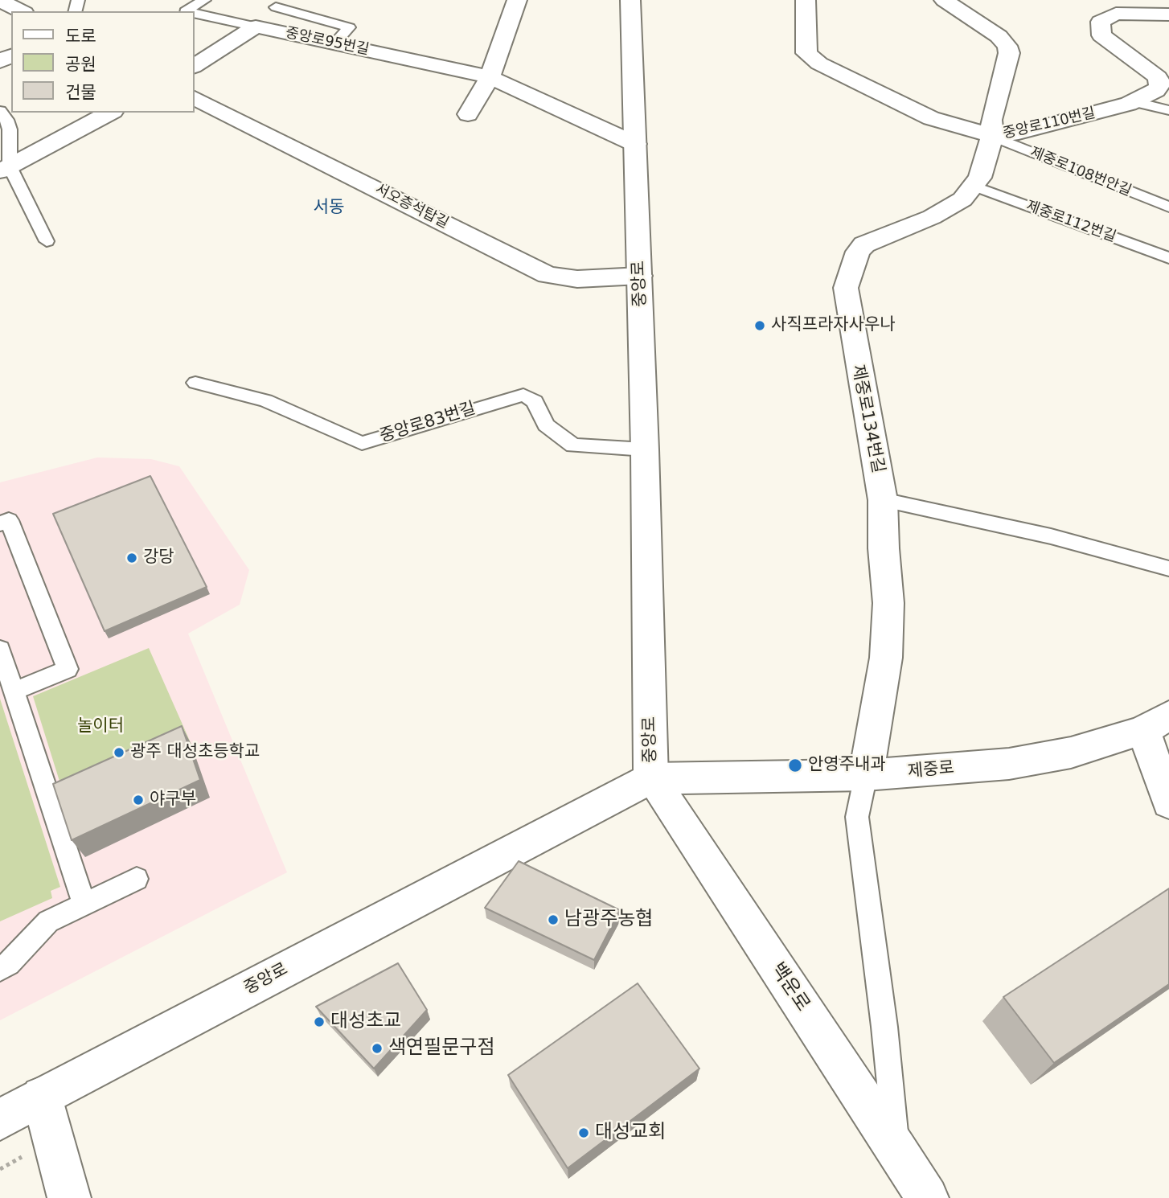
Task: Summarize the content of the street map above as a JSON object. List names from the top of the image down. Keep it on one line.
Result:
{"streets":{"street":["중앙로95번길","중앙로110번길","서오층석탑길","중앙로","제중로134번길","제중로","백운로"],"lane":["제중로108번안길","제중로112번길","중앙로83번길"]},"crossings":[["중앙로95번길","중앙로"],["중앙로110번길","제중로108번안길"],["중앙로110번길","제중로134번길"],["제중로108번안길","제중로134번길"],["서오층석탑길","중앙로"],["제중로112번길","제중로134번길"],["중앙로","중앙로83번길"],["중앙로","제중로"],["중앙로","백운로"],["제중로134번길","제중로"],["제중로","백운로"]],"districts":["서동"],"parks":["놀이터"],"places":["사직프라자사우나","강당","광주 대성초등학교","안영주내과","야구부","남광주농협","대성초교","색연필문구점","대성교회"],"legend":["도로","공원","건물"]}
